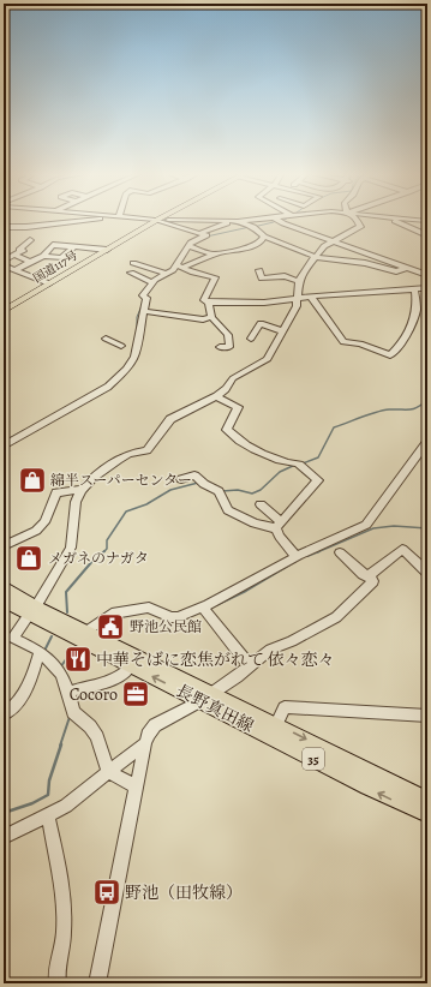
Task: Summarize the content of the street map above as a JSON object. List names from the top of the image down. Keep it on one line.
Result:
{"streets":{"highway":["国道117号"],"main road":["長野真田線","35"]},"places":{"shop":["綿半スーパーセンター","メガネのナガタ"],"public building":["野池公民館"],"restaurant":["中華そばに恋焦がれて 依々恋々"],"office":["Cocoro"],"bus stop":["野池（田牧線）"]}}
